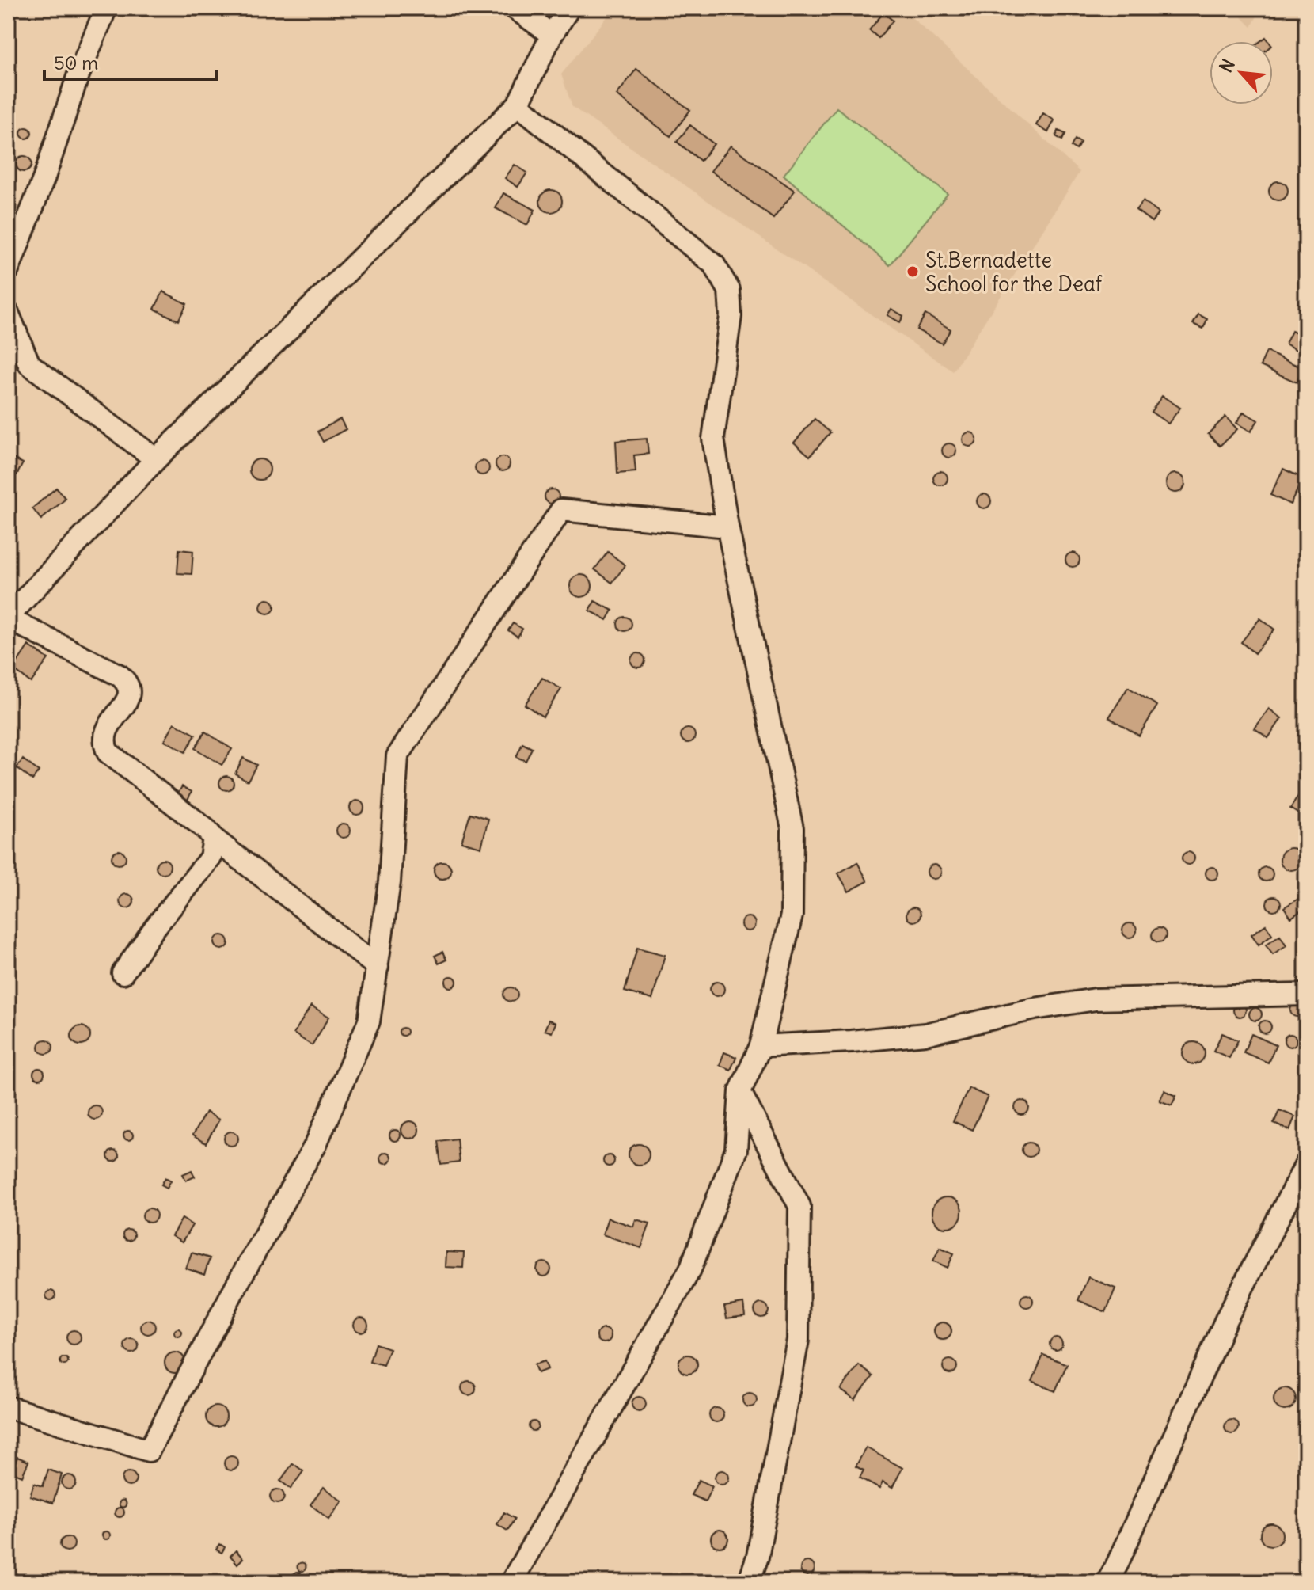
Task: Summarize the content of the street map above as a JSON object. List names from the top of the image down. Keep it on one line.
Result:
{"places":["St.Bernadette School for the Deaf"],"scale_bar":"50 m","north":"top left"}
